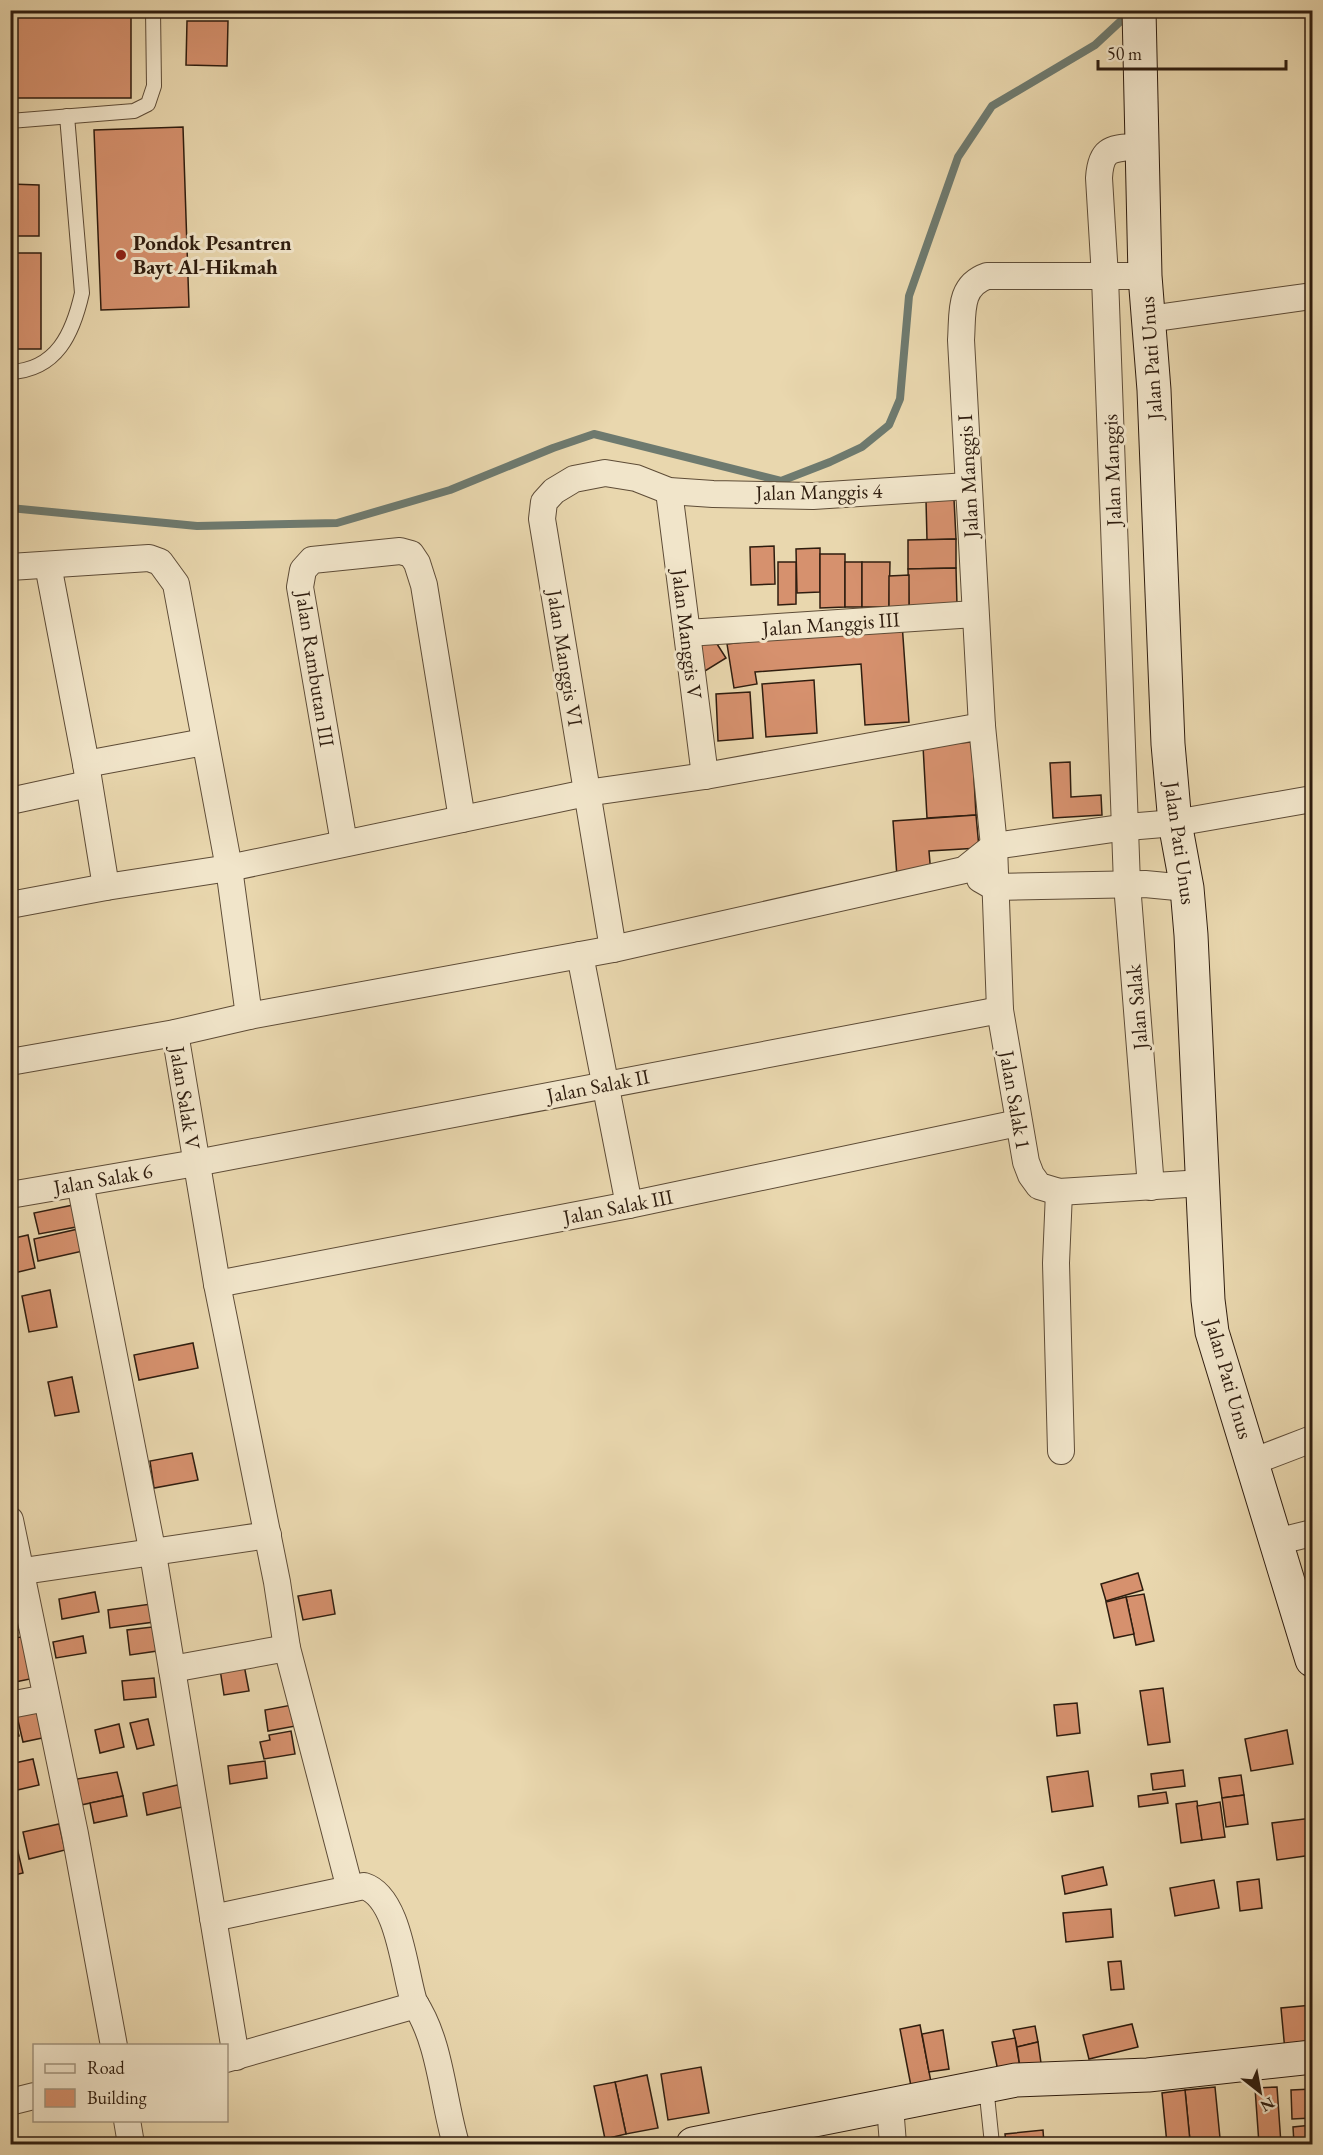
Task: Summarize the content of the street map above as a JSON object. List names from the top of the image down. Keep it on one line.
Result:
{"streets":{"main road":["Jalan Pati Unus"],"street":["Jalan Manggis","Jalan Manggis I","Jalan Manggis 4","Jalan Manggis III","Jalan Manggis V","Jalan Manggis VI","Jalan Rambutan III","Jalan Salak","Jalan Salak II","Jalan Salak V","Jalan Salak 1","Jalan Salak 6","Jalan Salak III"]},"crossings":[["Jalan Pati Unus","Jalan Manggis"],["Jalan Pati Unus","Jalan Manggis I"],["Jalan Pati Unus","Jalan Salak"],["Jalan Manggis","Jalan Manggis I"],["Jalan Manggis","Jalan Salak"],["Jalan Manggis I","Jalan Manggis 4"],["Jalan Manggis I","Jalan Manggis III"],["Jalan Manggis I","Jalan Salak 1"],["Jalan Manggis 4","Jalan Manggis V"],["Jalan Manggis 4","Jalan Manggis VI"],["Jalan Manggis III","Jalan Manggis V"],["Jalan Manggis V","Jalan Manggis VI"],["Jalan Salak II","Jalan Salak V"],["Jalan Salak II","Jalan Salak 1"],["Jalan Salak II","Jalan Salak 6"],["Jalan Salak V","Jalan Salak 6"],["Jalan Salak V","Jalan Salak III"],["Jalan Salak 1","Jalan Salak III"]],"places":["Pondok Pesantren Bayt Al-Hikmah"],"legend":["Road","Building"],"scale_bar":"50 m","north":"bottom right"}
